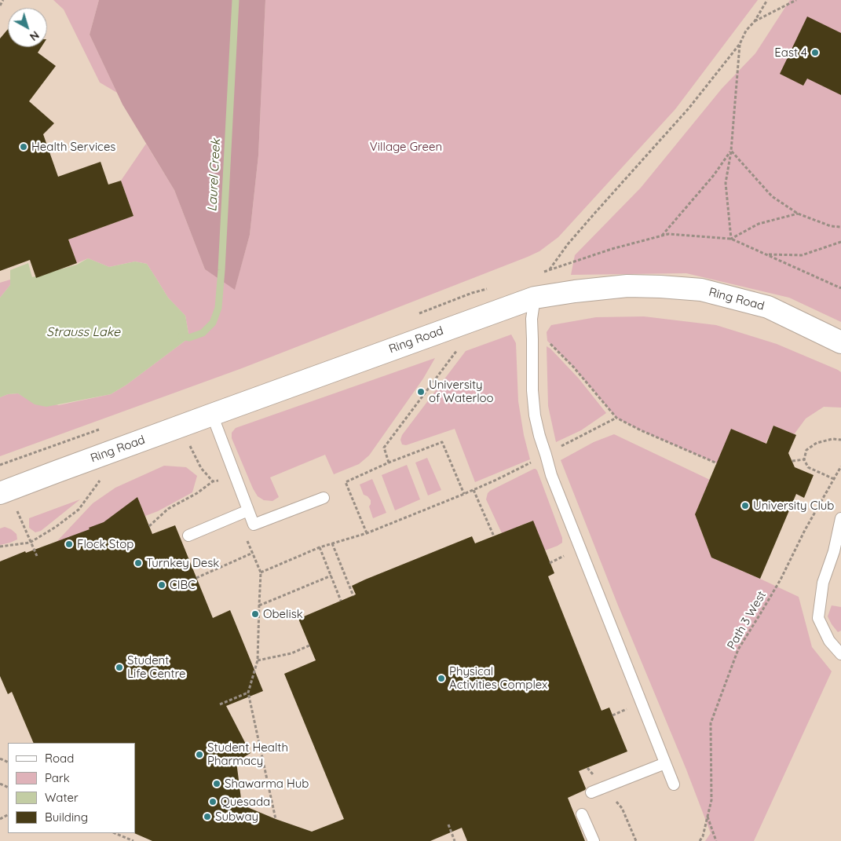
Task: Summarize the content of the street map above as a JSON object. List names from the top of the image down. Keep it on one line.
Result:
{"streets":{"street":["Ring Road"],"path":["Path 3 West"]},"water":["Laurel Creek","Strauss Lake"],"parks":["Village Green"],"places":["East 4","Health Services","University of Waterloo","University Club","Flock Stop","Turnkey Desk","CIBC","Obelisk","Student Life Centre","Physical Activities Complex","Student Health Pharmacy","Shawarma Hub","Quesada","Subway"],"legend":["Road","Park","Water","Building"],"north":"bottom right"}
